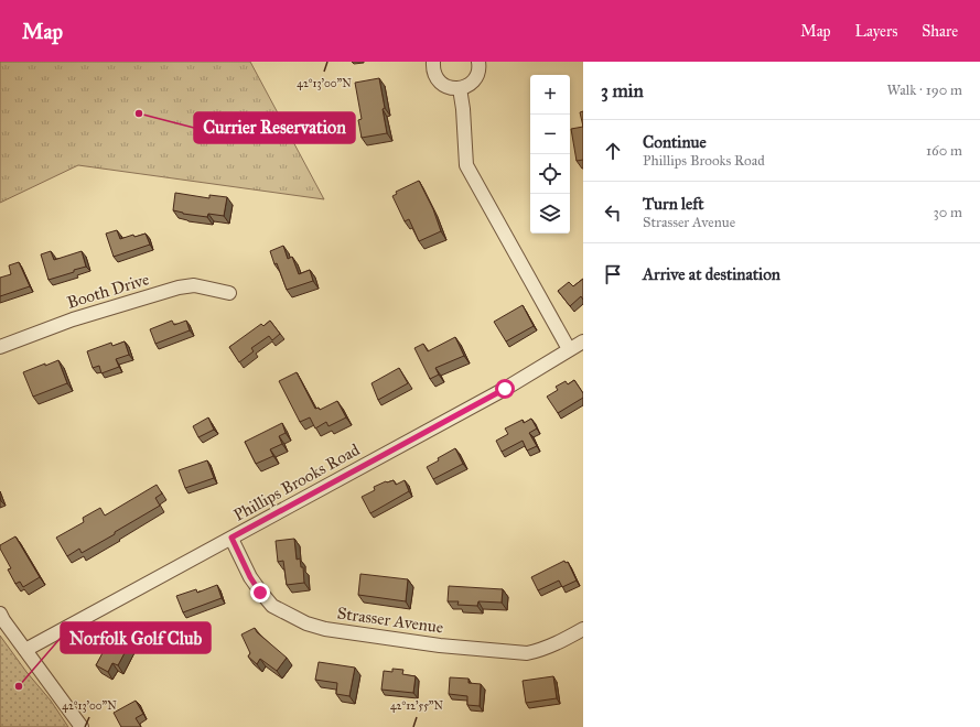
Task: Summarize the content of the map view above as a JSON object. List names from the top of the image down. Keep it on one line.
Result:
{"streets":{"street":["Booth Drive","Phillips Brooks Road","Strasser Avenue"]},"crossings":[["Phillips Brooks Road","Strasser Avenue"]],"places":["Currier Reservation","Norfolk Golf Club"],"page":{"header":"Map","nav":["Map","Layers","Share"],"heading":["3 min","Walk · 190 m"],"map_buttons":["+","−"],"list":[["Continue","Phillips Brooks Road","160 m"],["Turn left","Strasser Avenue","30 m"],"Arrive at destination"]},"coordinates":["42°13'00\"N","42°12'55\"N"]}
